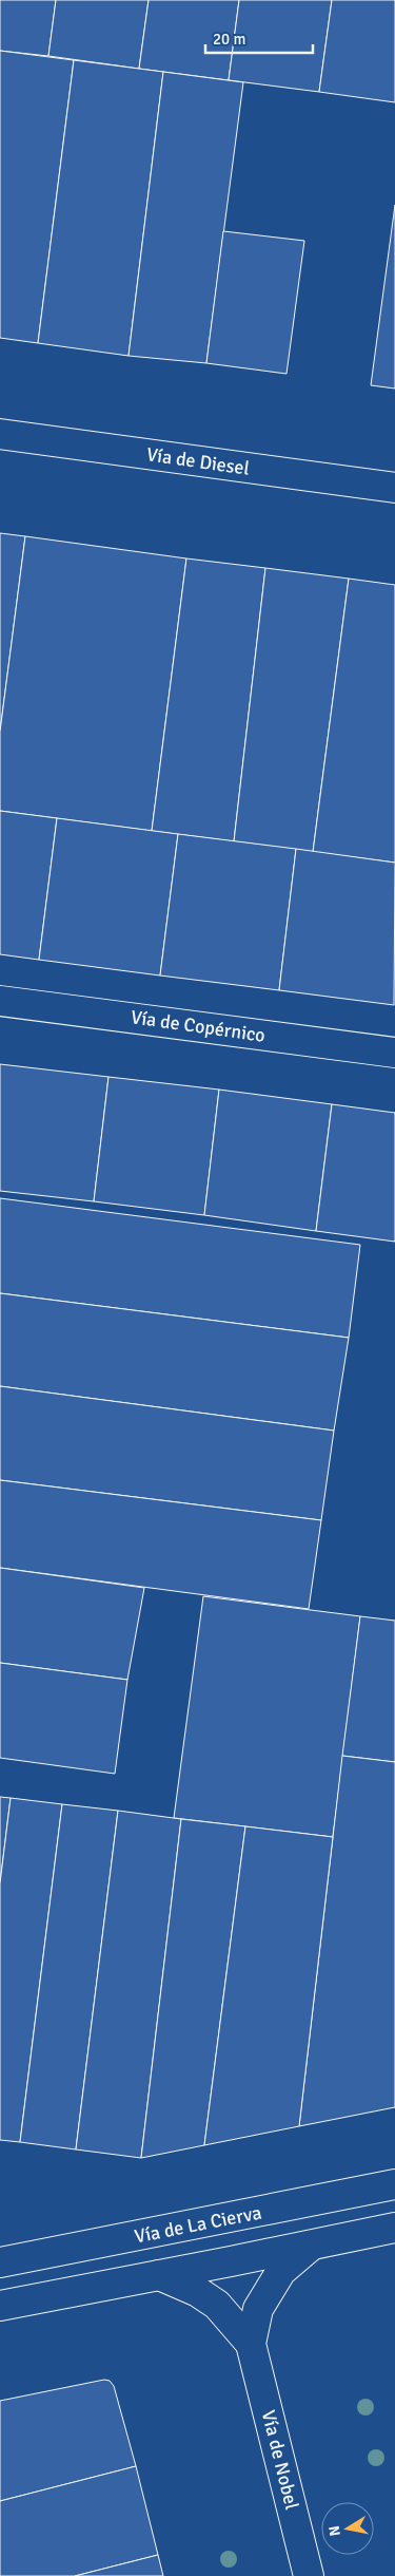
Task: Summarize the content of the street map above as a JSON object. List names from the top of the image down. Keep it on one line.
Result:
{"streets":{"main road":["Vía de Diesel","Vía de Copérnico","Vía de La Cierva","Vía de Nobel"]},"scale_bar":"20 m","north":"left"}
